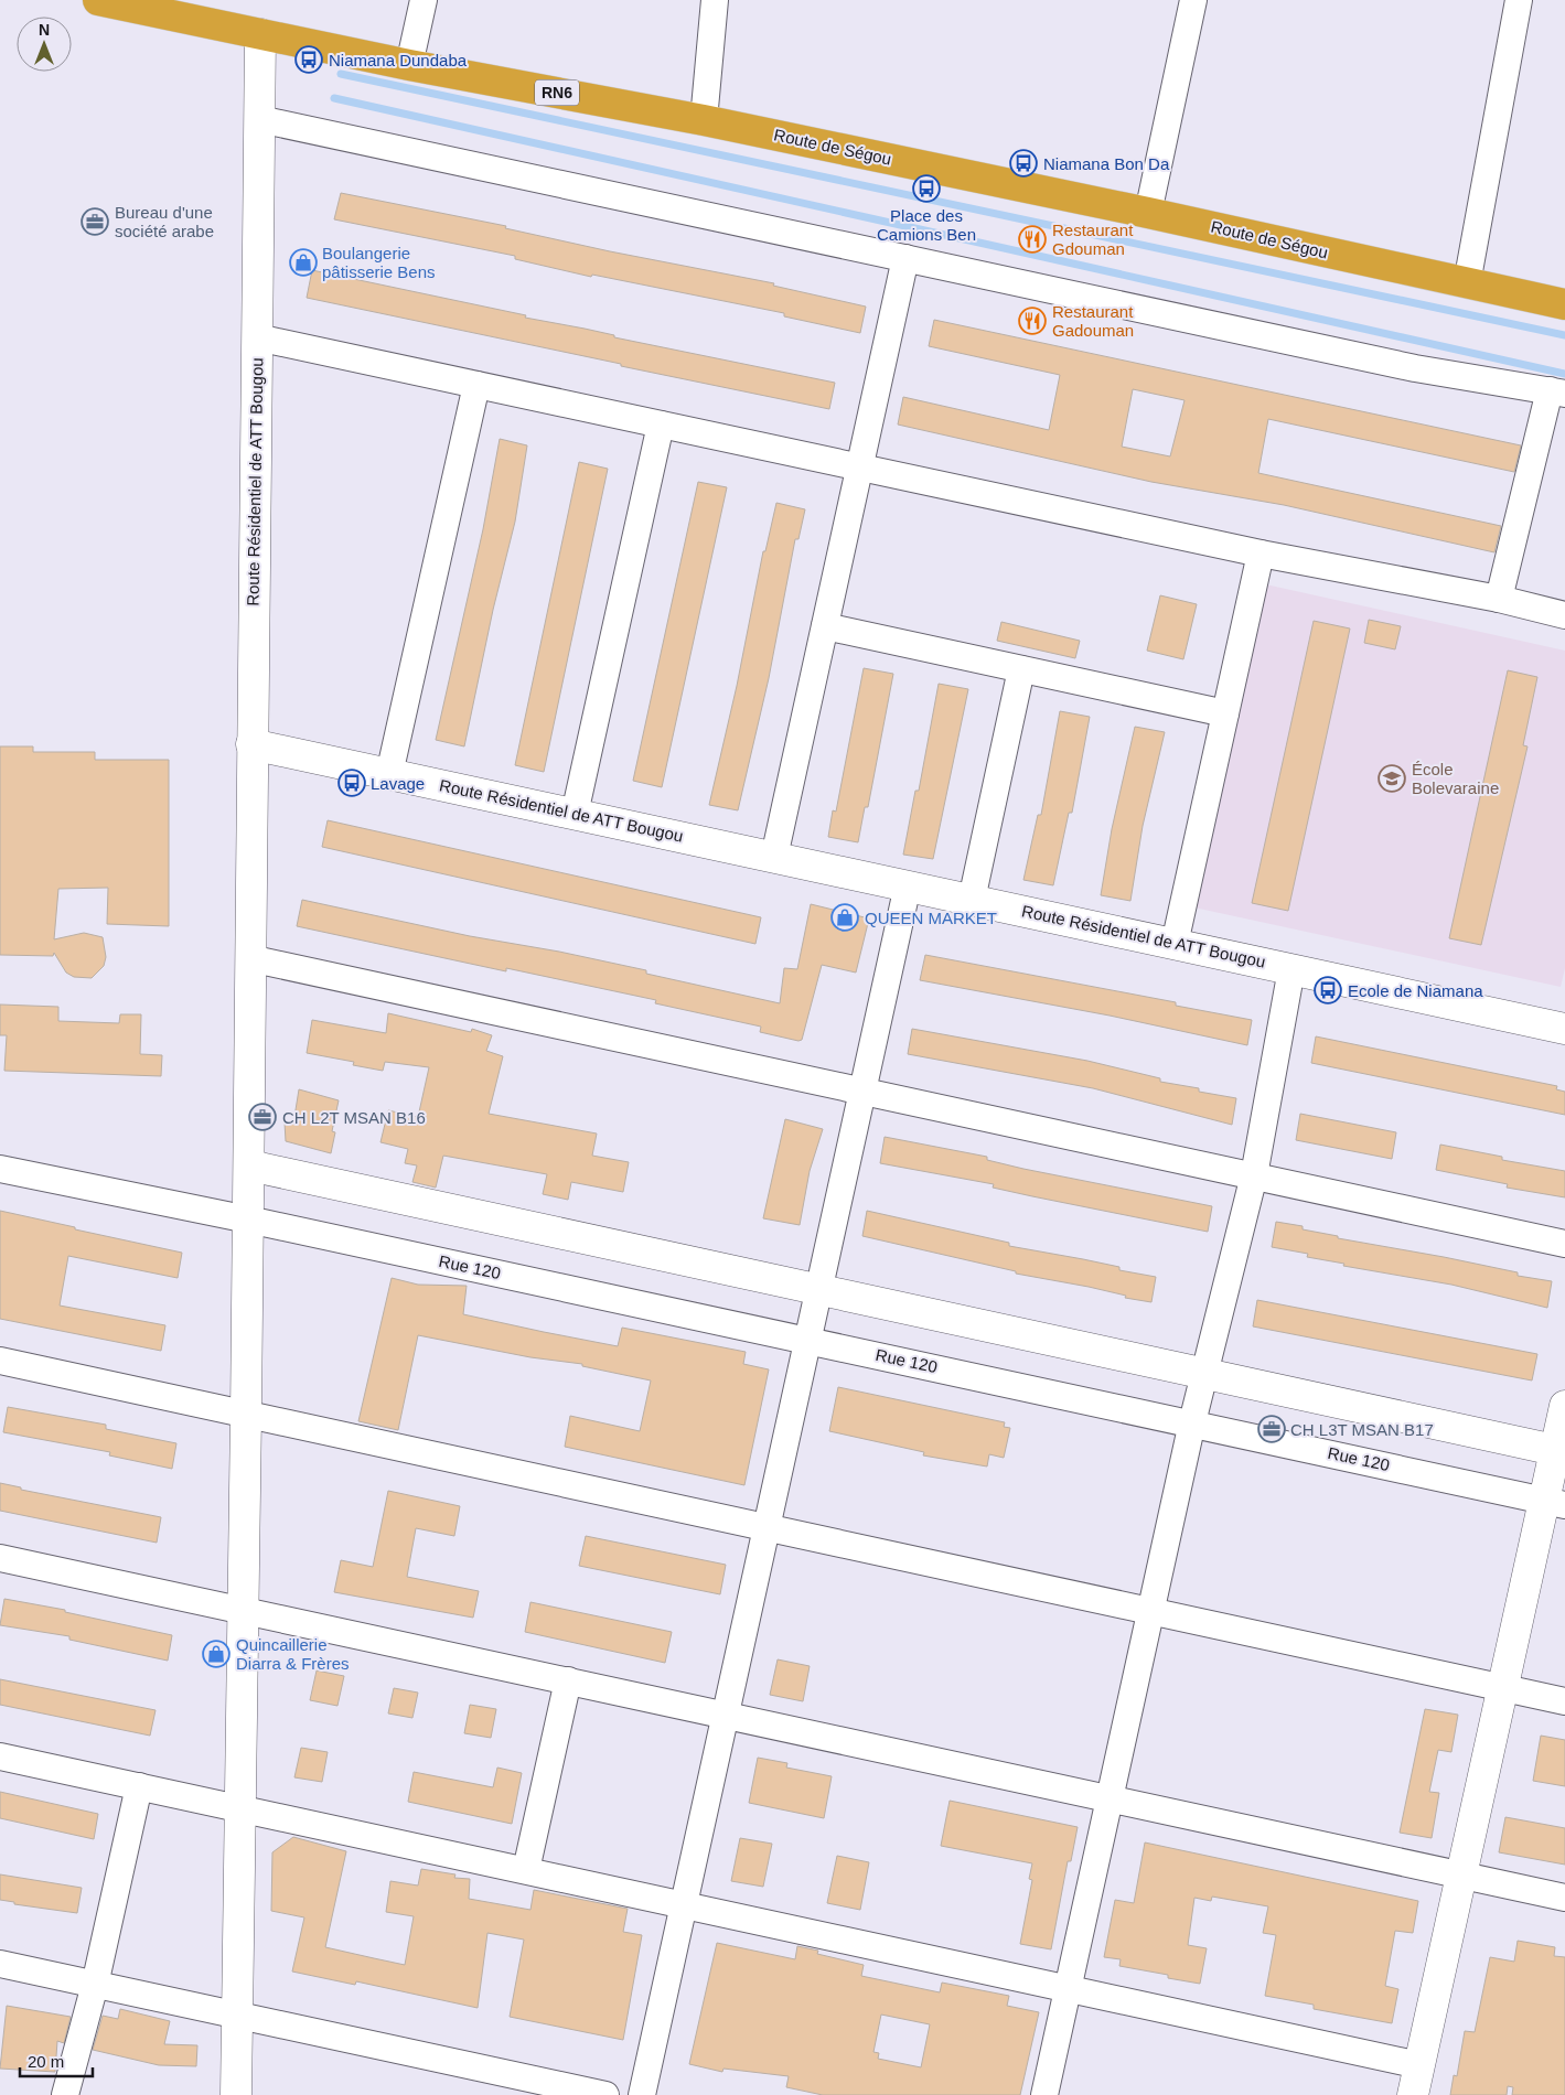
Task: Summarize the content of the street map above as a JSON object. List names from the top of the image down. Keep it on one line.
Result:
{"streets":{"highway":["RN6","Route de Ségou"],"street":["Route Résidentiel de ATT Bougou","Rue 120"]},"crossings":[["Route de Ségou","Route Résidentiel de ATT Bougou"]],"places":{"bus stop":["Niamana Dundaba","Niamana Bon Da","Place des Camions Ben","Lavage","Ecole de Niamana"],"office":["Bureau d'une société arabe","CH L2T MSAN B16","CH L3T MSAN B17"],"restaurant":["Restaurant Gdouman","Restaurant Gadouman"],"shop":["Boulangerie pâtisserie Bens","QUEEN MARKET","Quincaillerie Diarra & Frères"],"school or university":["École Bolevaraine"]},"scale_bar":"20 m","north":"top"}
